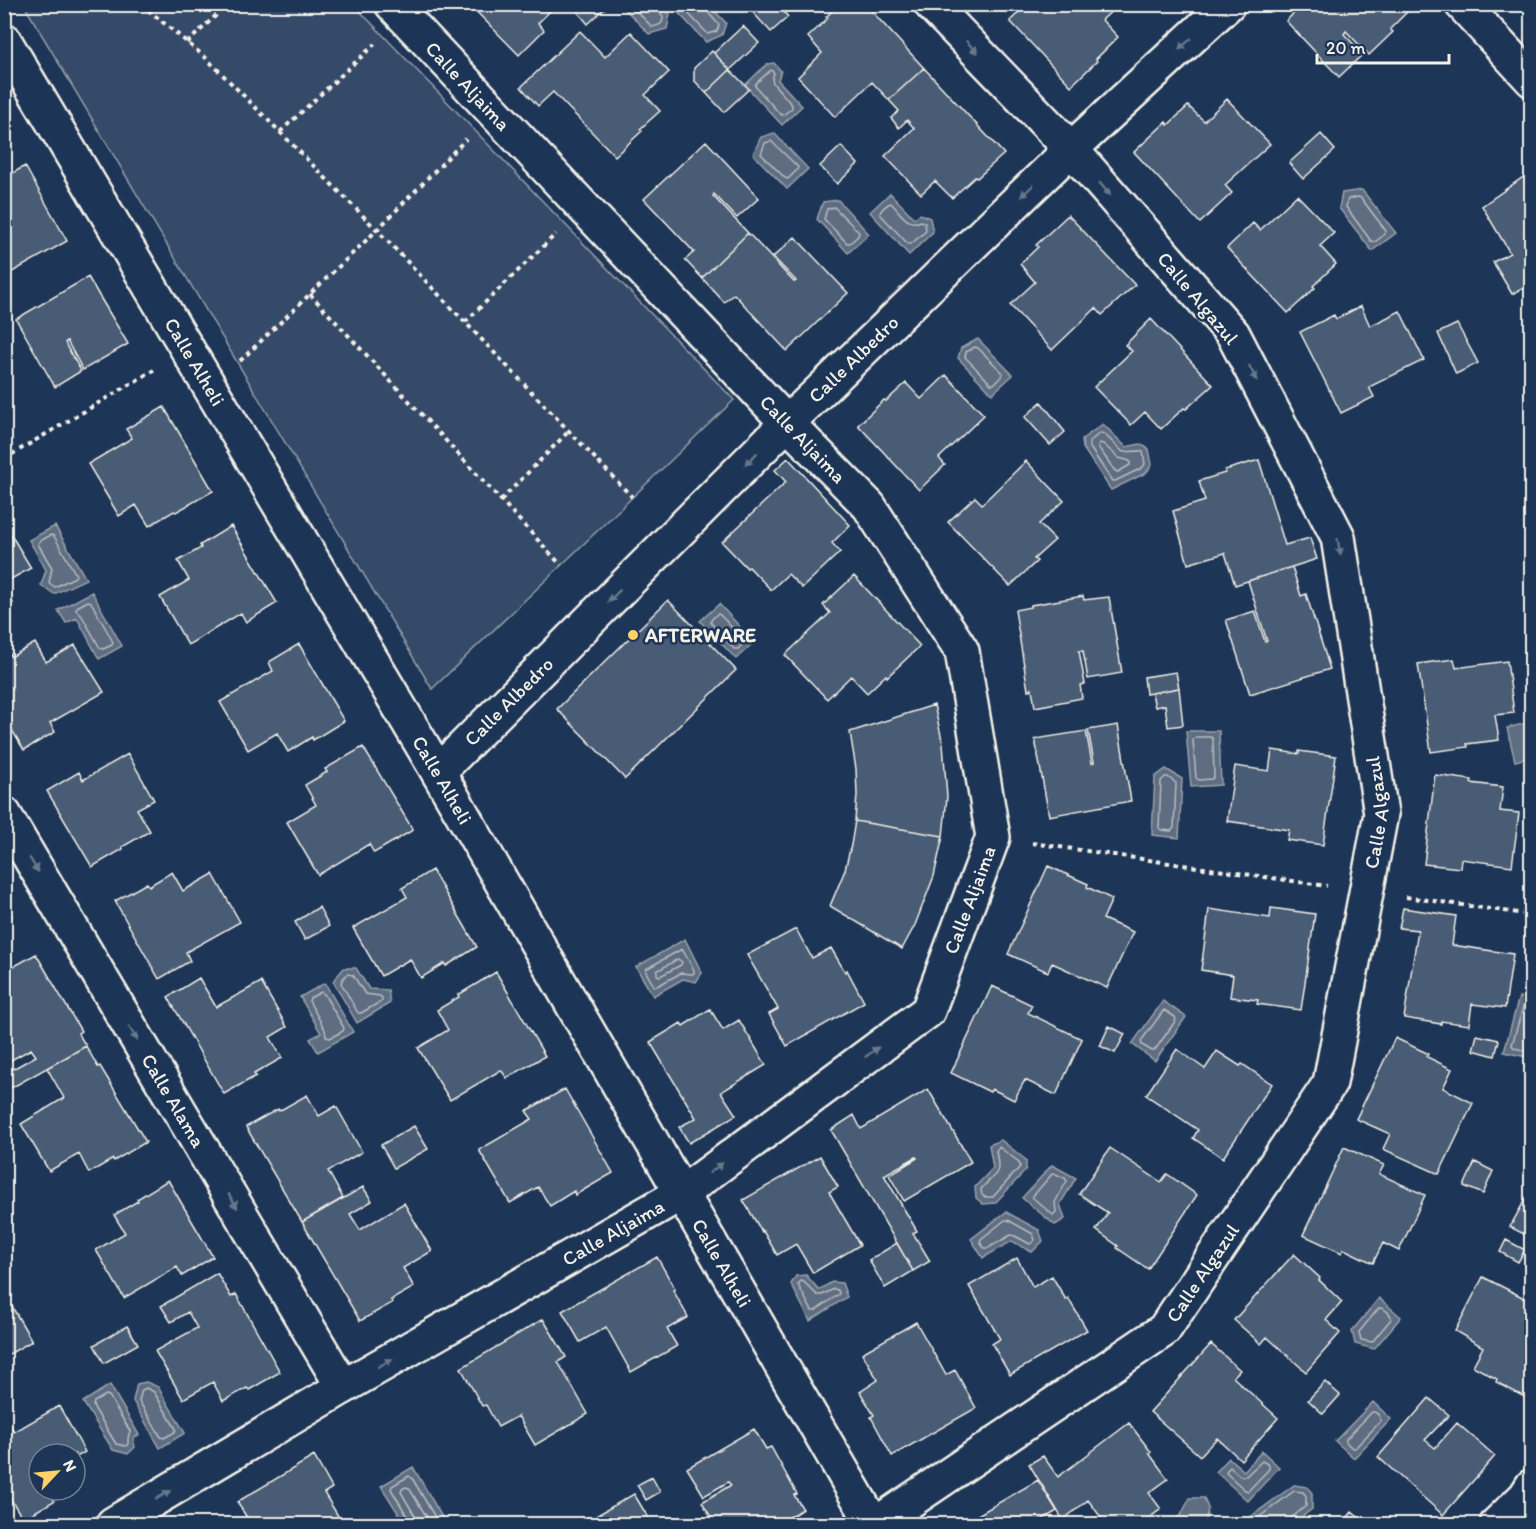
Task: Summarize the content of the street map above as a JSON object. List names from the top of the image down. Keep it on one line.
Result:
{"streets":{"street":["Calle Aljaima","Calle Algazul","Calle Albedro","Calle Alheli","Calle Alama"]},"crossings":[["Calle Aljaima","Calle Albedro"],["Calle Aljaima","Calle Alheli"],["Calle Aljaima","Calle Alama"],["Calle Algazul","Calle Albedro"],["Calle Algazul","Calle Alheli"],["Calle Albedro","Calle Alheli"]],"one_way":["Calle Aljaima","Calle Algazul","Calle Albedro","Calle Alama"],"places":["AFTERWARE"],"scale_bar":"20 m","north":"top right"}
